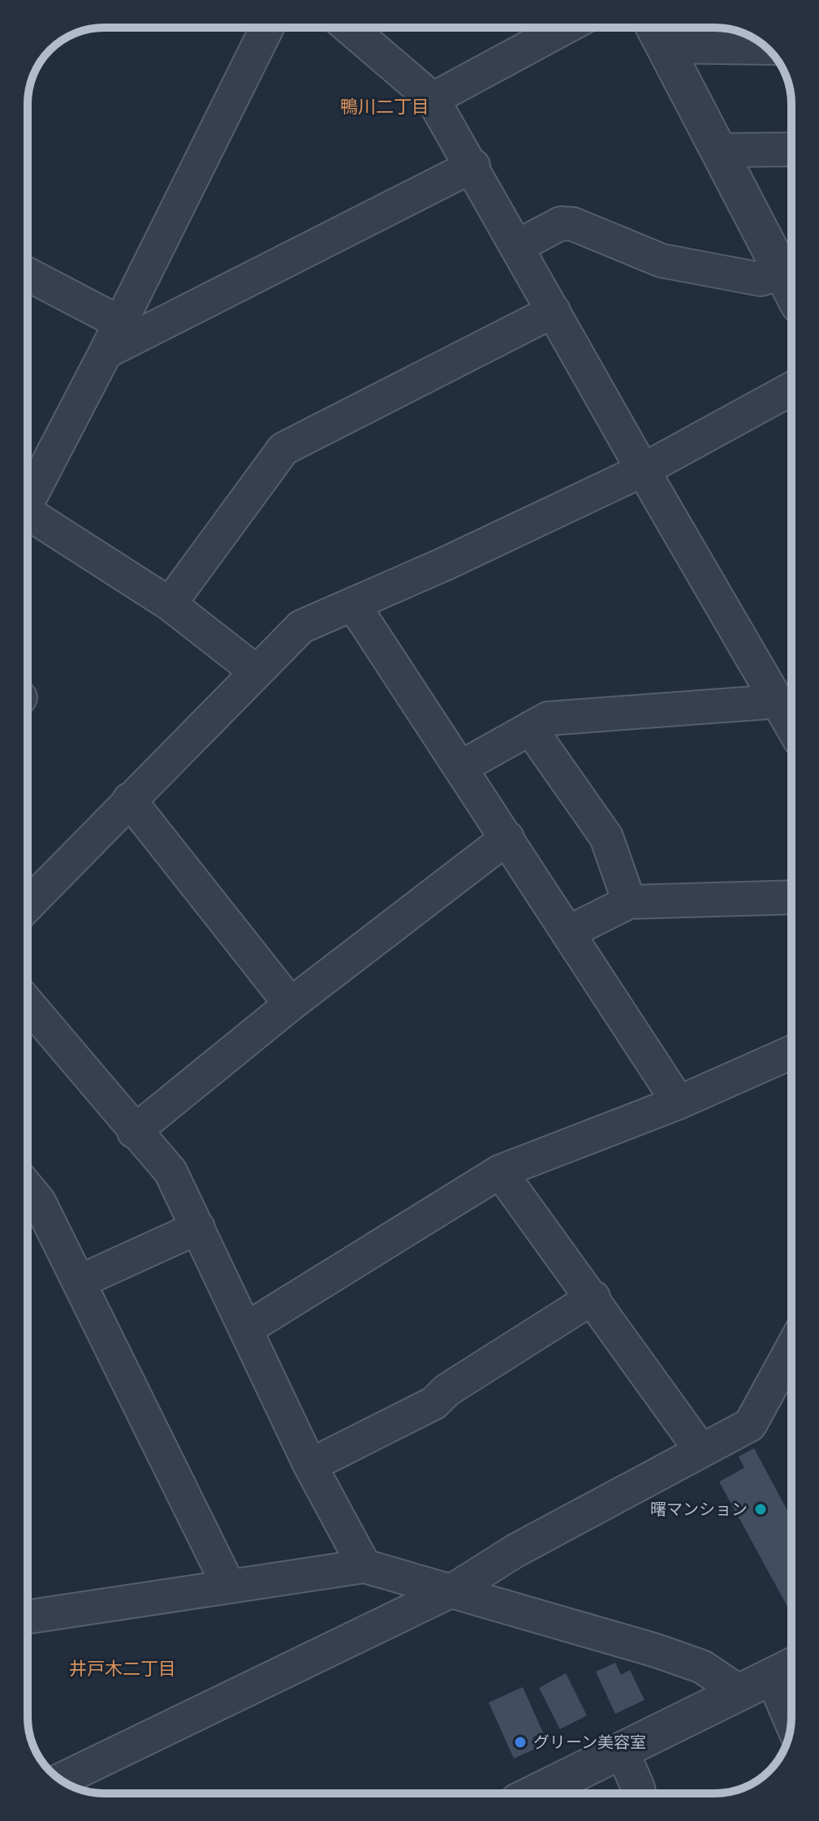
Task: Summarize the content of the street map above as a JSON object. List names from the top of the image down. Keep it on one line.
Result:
{"districts":["鴨川二丁目","井戸木二丁目"],"places":["曙マンション","グリーン美容室"]}
